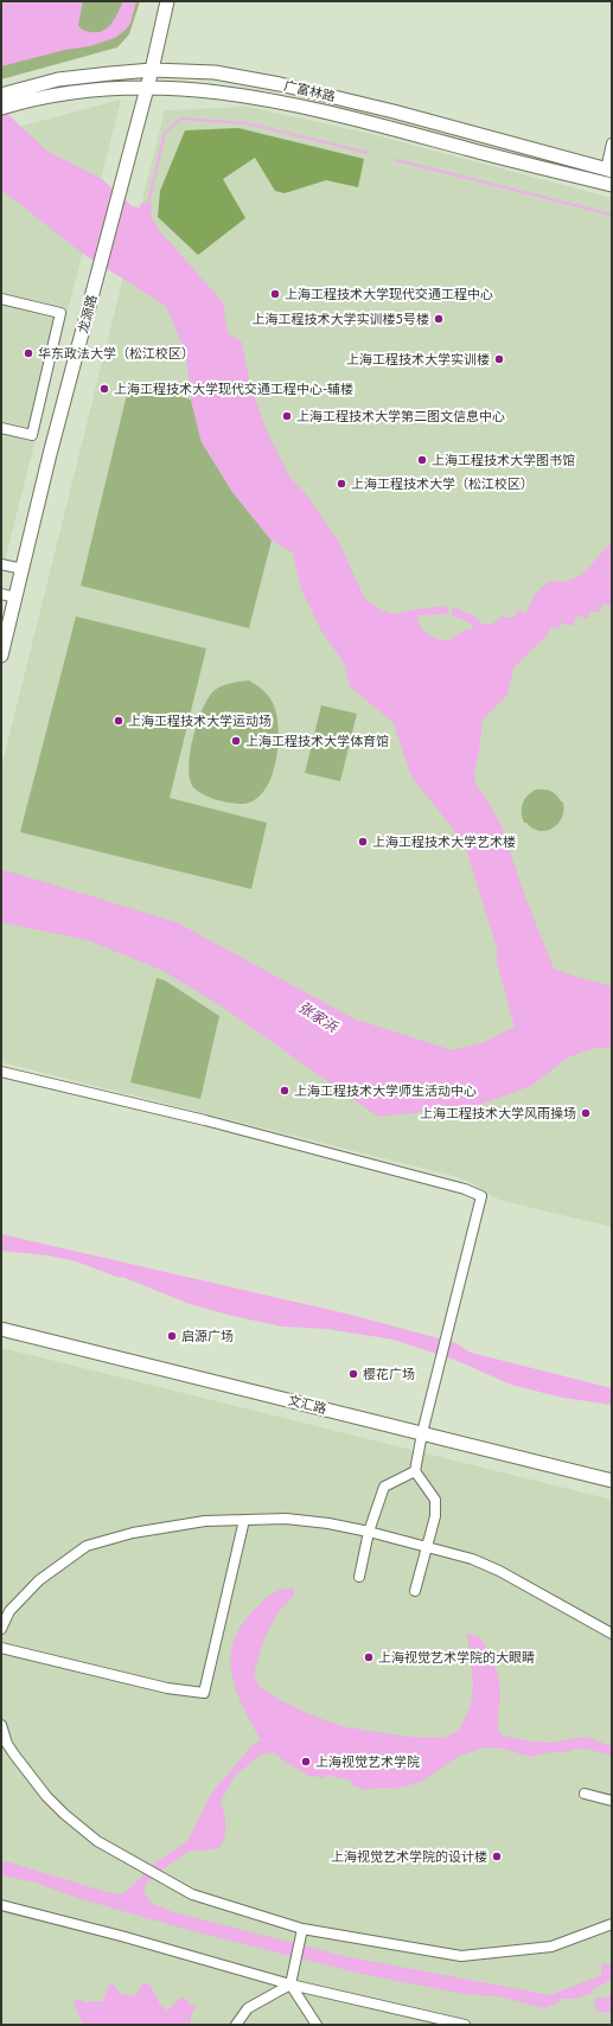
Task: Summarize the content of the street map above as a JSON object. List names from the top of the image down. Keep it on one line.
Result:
{"streets":{"main road":["广富林路","龙源路","文汇路"]},"crossings":[["广富林路","龙源路"]],"water":["张家浜"],"places":["上海工程技术大学现代交通工程中心","上海工程技术大学实训楼5号楼","华东政法大学（松江校区）","上海工程技术大学实训楼","上海工程技术大学现代交通工程中心-辅楼","上海工程技术大学第二图文信息中心","上海工程技术大学图书馆","上海工程技术大学（松江校区）","上海工程技术大学运动场","上海工程技术大学体育馆","上海工程技术大学艺术楼","上海工程技术大学师生活动中心","上海工程技术大学风雨操场","启源广场","樱花广场","上海视觉艺术学院的大眼睛","上海视觉艺术学院","上海视觉艺术学院的设计楼"]}
